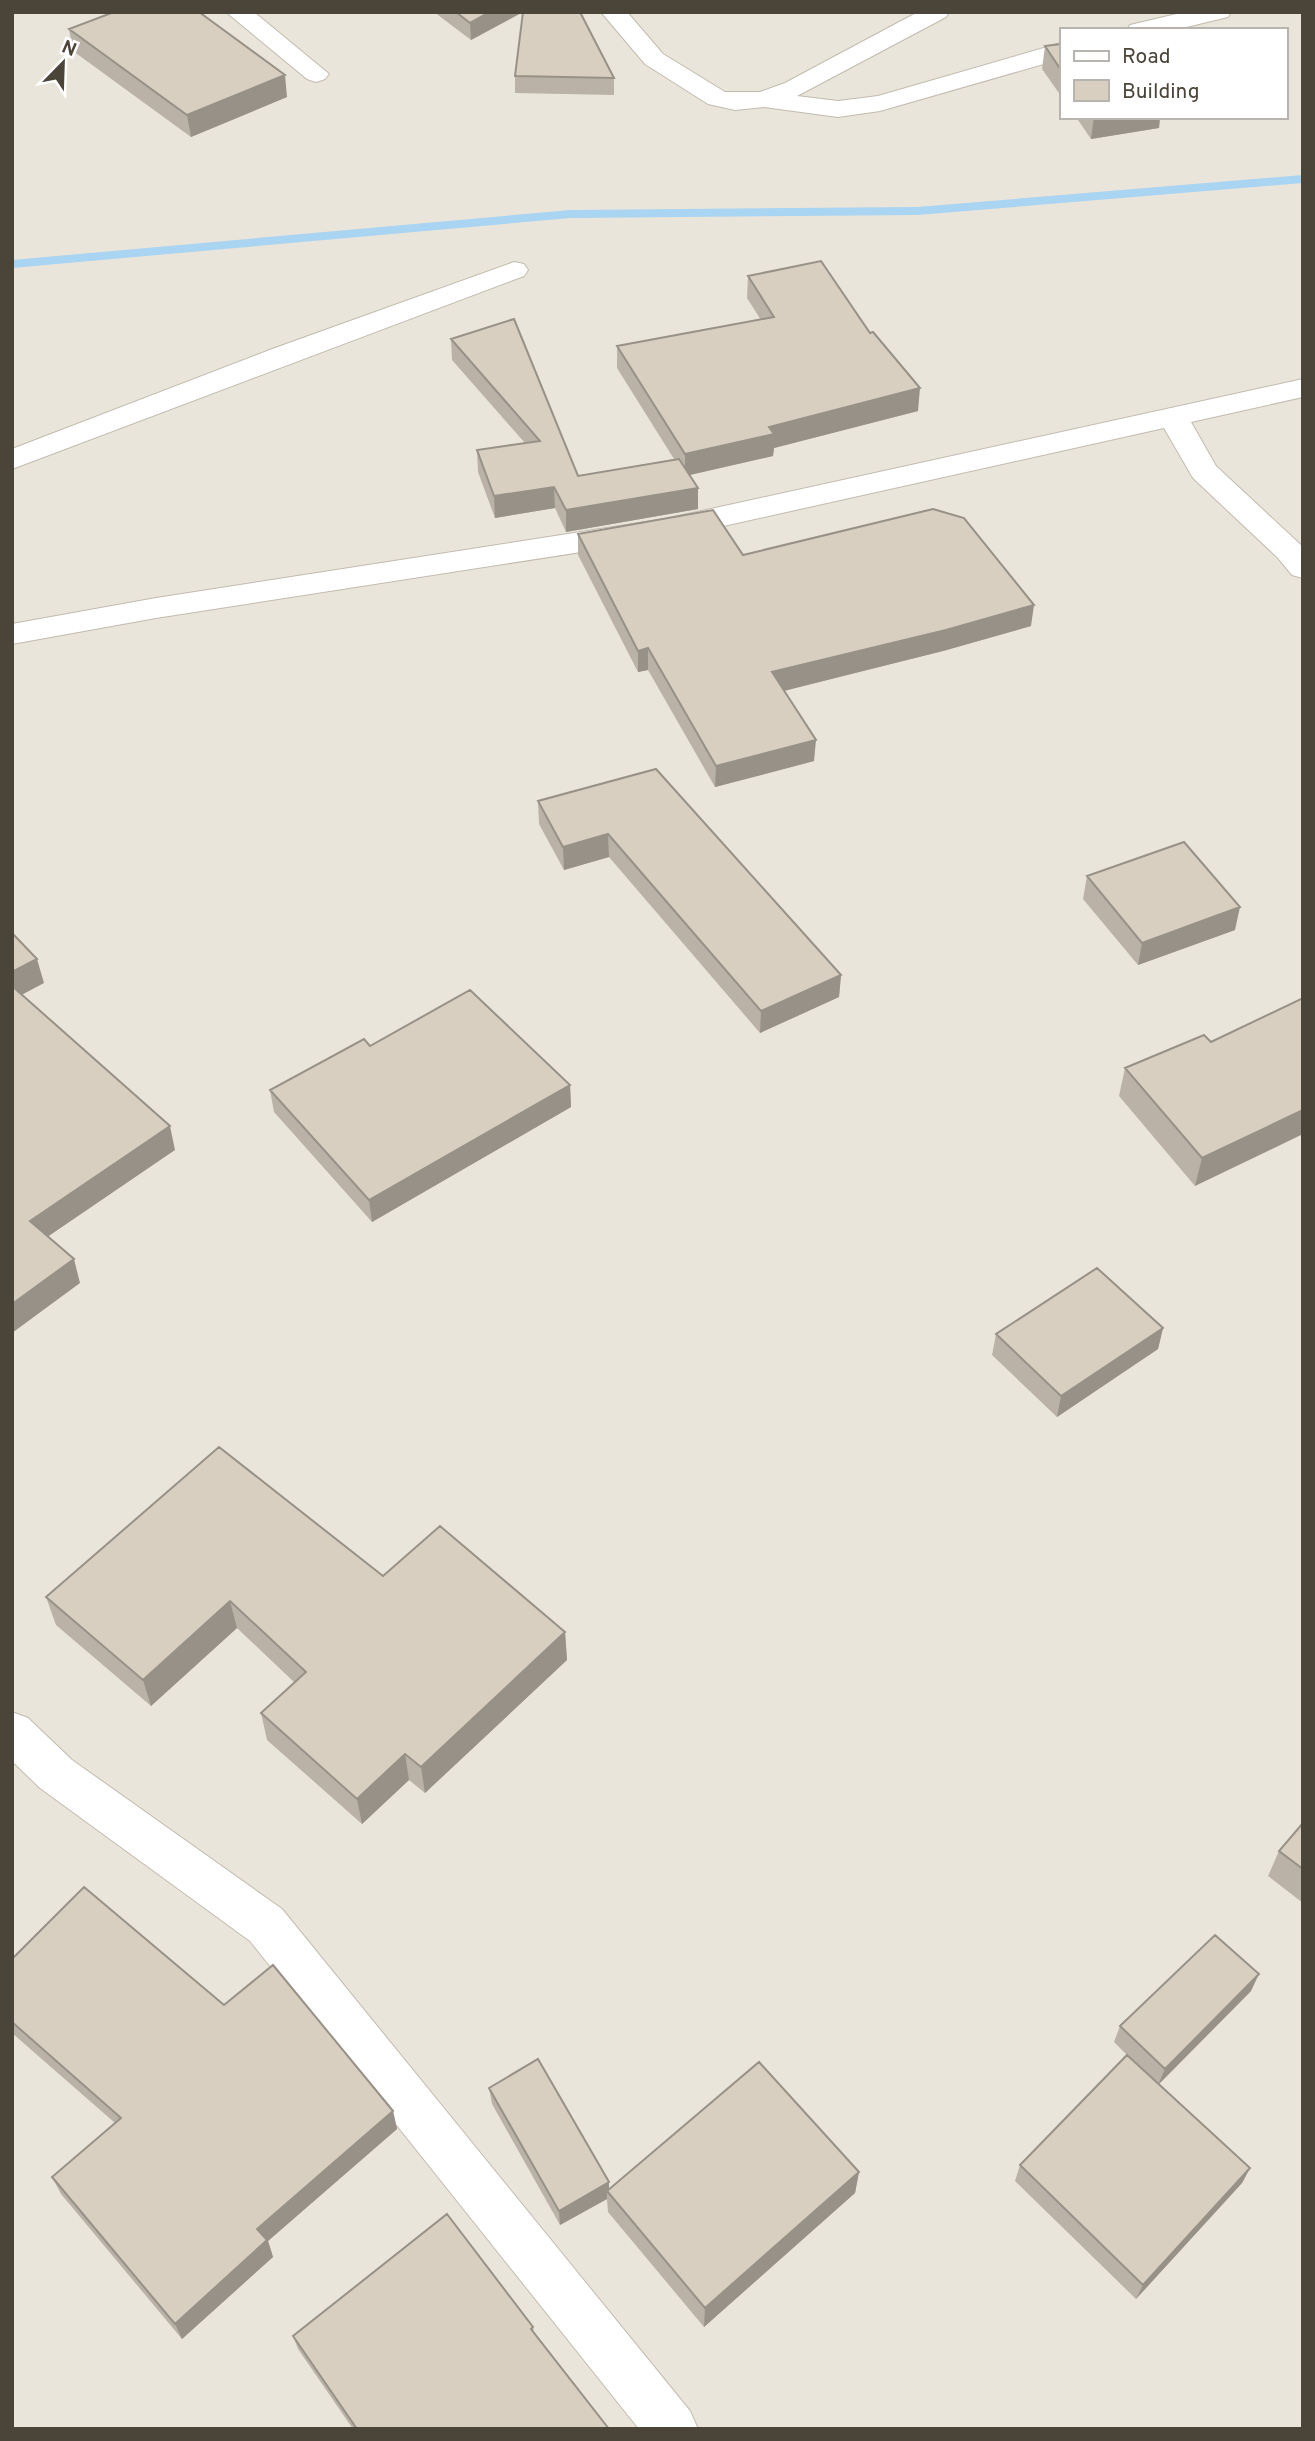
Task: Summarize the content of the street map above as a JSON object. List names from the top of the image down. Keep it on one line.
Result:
{"legend":["Road","Building"],"north":"top right"}
